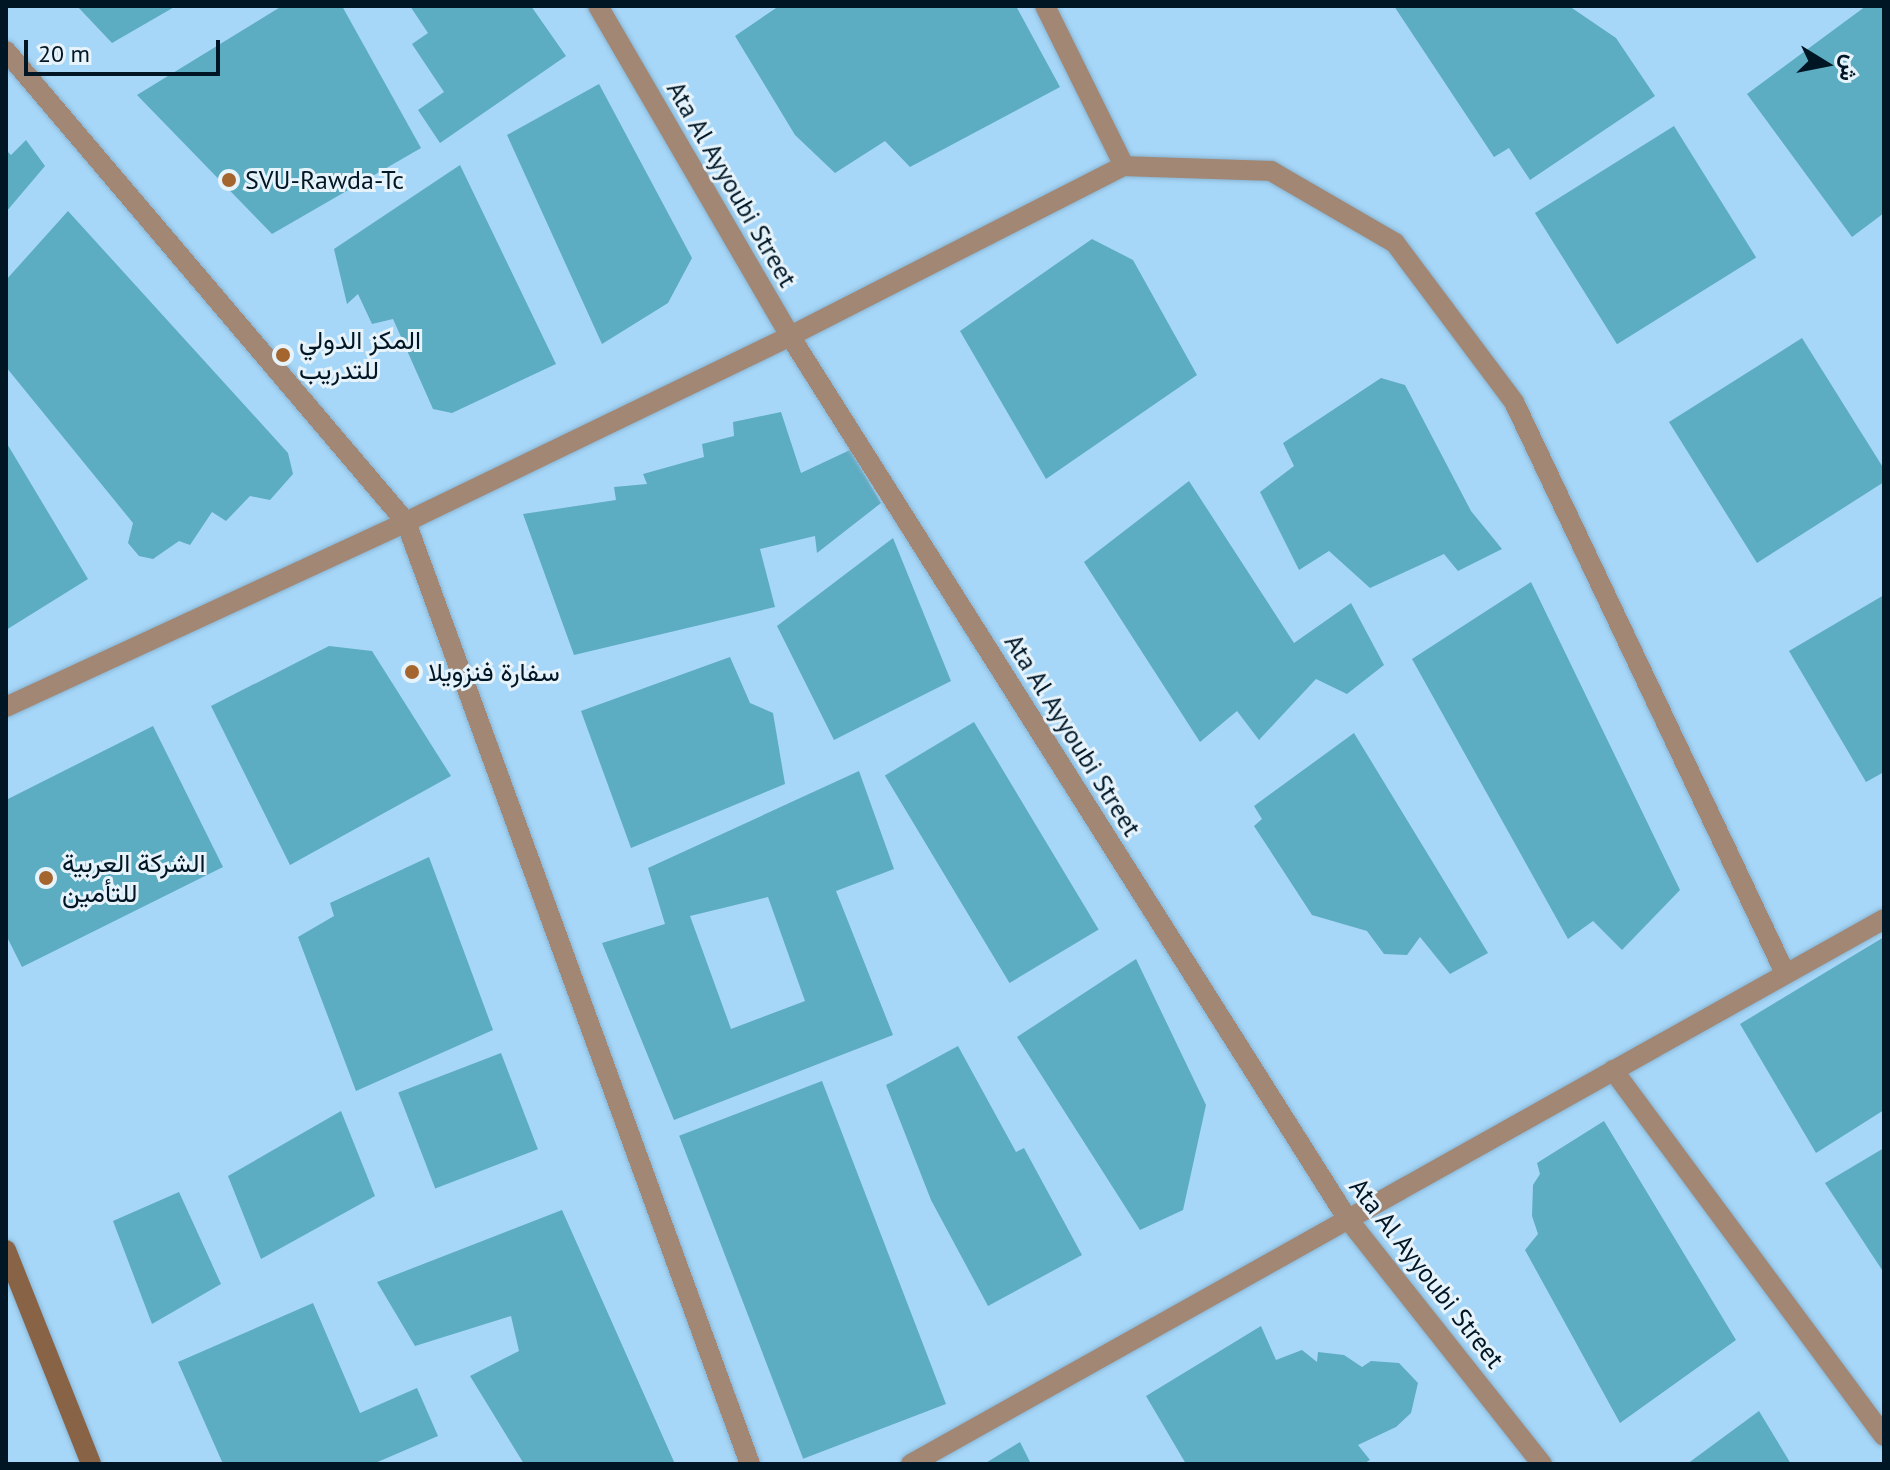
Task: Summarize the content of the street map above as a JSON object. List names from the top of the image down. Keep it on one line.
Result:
{"streets":{"street":["Ata Al Ayyoubi Street"]},"places":["SVU-Rawda-Tc","المكز الدولي للتدريب","سفارة فنزويلا","الشركة العربية للتأمين"],"scale_bar":"20 m","north":"right"}
